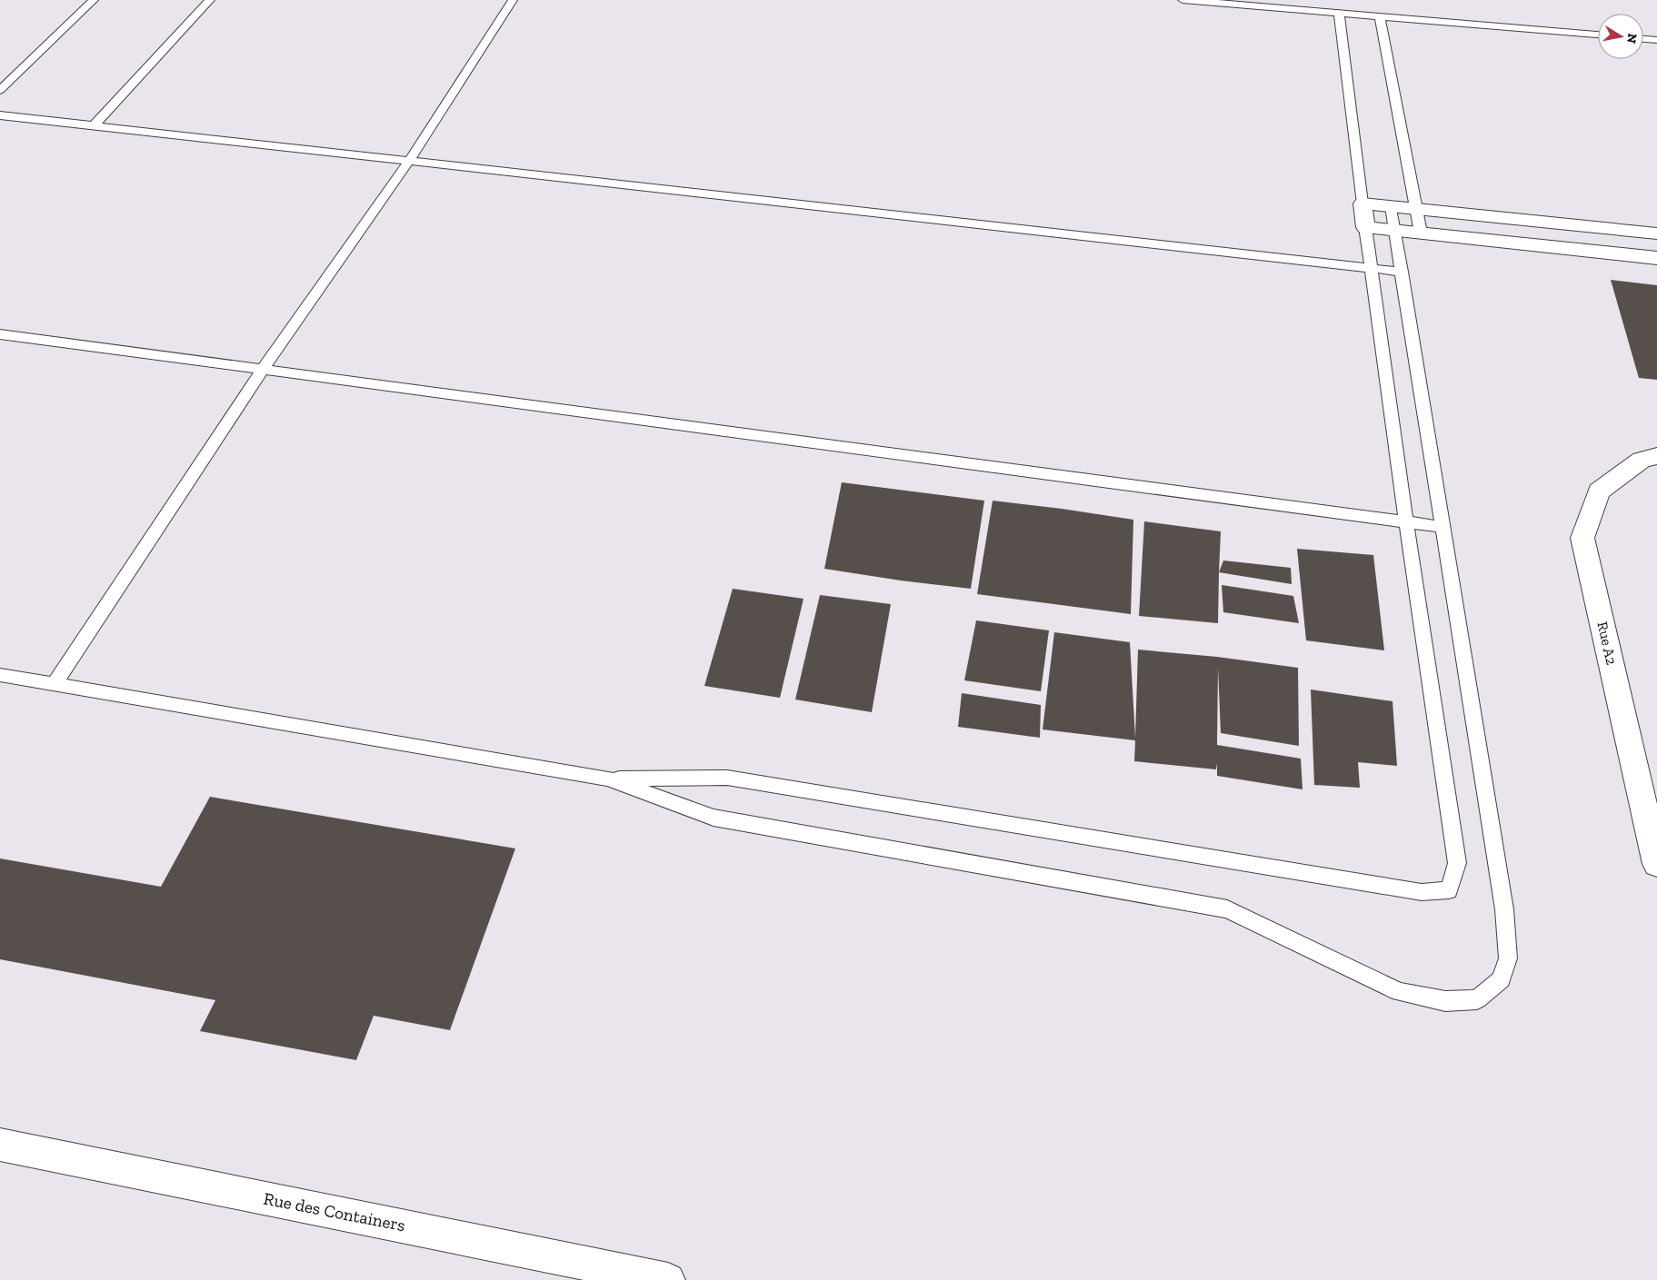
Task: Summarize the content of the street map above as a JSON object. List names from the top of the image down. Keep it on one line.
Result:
{"streets":{"street":["Rue A2","Rue des Containers"]},"north":"right"}
